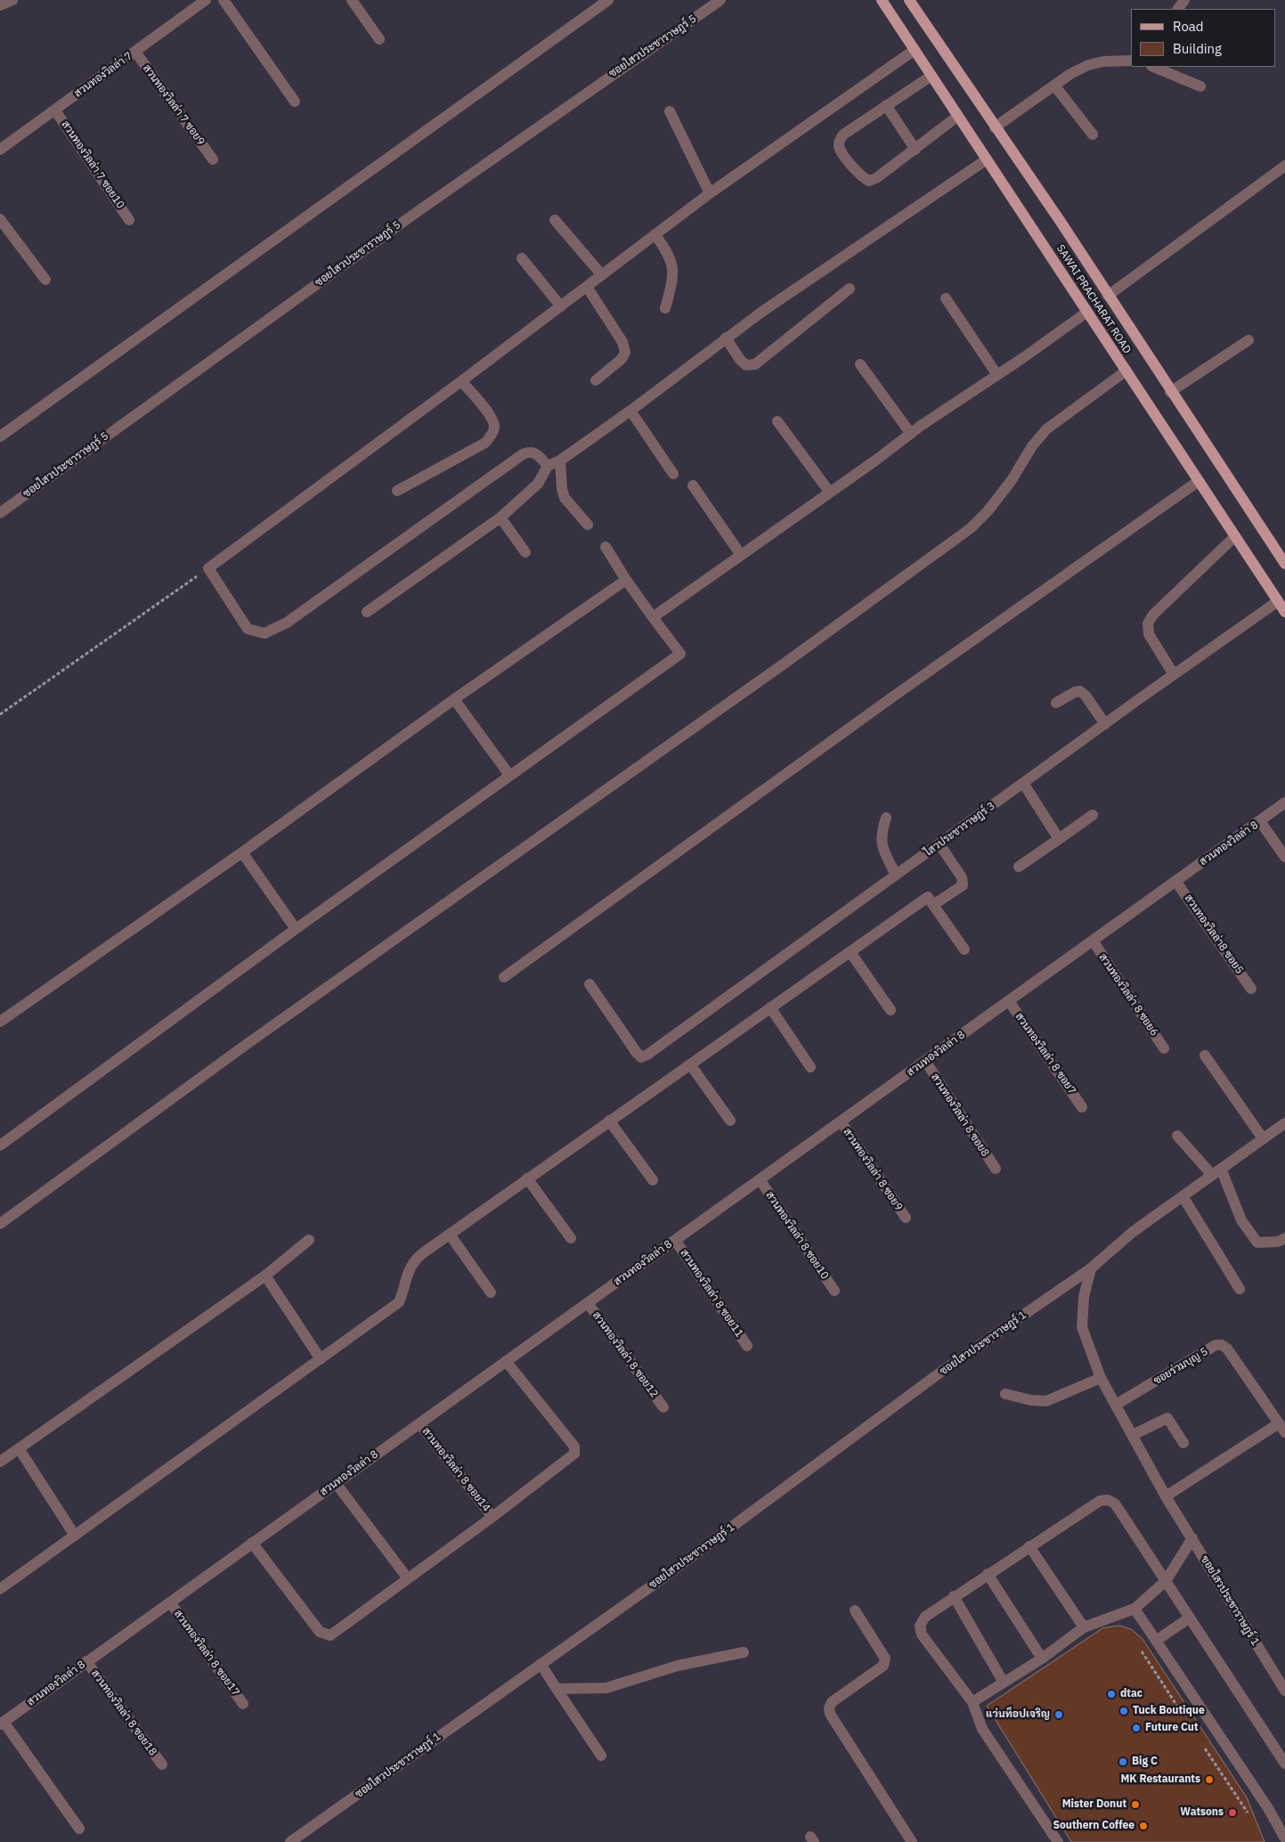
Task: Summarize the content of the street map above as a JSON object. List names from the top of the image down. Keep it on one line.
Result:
{"streets":{"main road":["SAWAI PRACHARAT ROAD"],"street":["ซอยไสวประชาราษฎร์ 5","สวนทองวิลล่า 7","สวนทองวิลล่า 7 ซอย9","สวนทองวิลล่า 7 ซอย10","ไสวประชาราษฎร์ 3","สวนทองวิลล่า 8","สวนทองวิลล่า8 ซอย5","สวนทองวิลล่า 8 ซอย6","สวนทองวิลล่า 8 ซอย7","สวนทองวิลล่า 8 ซอย8","สวนทองวิลล่า 8 ซอย9","สวนทองวิลล่า 8 ซอย10","สวนทองวิลล่า 8 ซอย11","ซอยไสวประชาราษฎร์ 1","สวนทองวิลล่า 8 ซอย12","ซอยร่วมบุญ 5","สวนทองวิลล่า 8 ซอย14","สวนทองวิลล่า 8 ซอย17","สวนทองวิลล่า 8 ซอย18"]},"crossings":[["สวนทองวิลล่า 7","สวนทองวิลล่า 7 ซอย9"],["สวนทองวิลล่า 7","สวนทองวิลล่า 7 ซอย10"],["SAWAI PRACHARAT ROAD","ไสวประชาราษฎร์ 3"],["สวนทองวิลล่า 8","สวนทองวิลล่า8 ซอย5"],["สวนทองวิลล่า 8","สวนทองวิลล่า 8 ซอย6"],["สวนทองวิลล่า 8","สวนทองวิลล่า 8 ซอย7"],["สวนทองวิลล่า 8","สวนทองวิลล่า 8 ซอย8"],["สวนทองวิลล่า 8","สวนทองวิลล่า 8 ซอย9"],["สวนทองวิลล่า 8","สวนทองวิลล่า 8 ซอย10"],["สวนทองวิลล่า 8","สวนทองวิลล่า 8 ซอย11"],["สวนทองวิลล่า 8","สวนทองวิลล่า 8 ซอย12"],["สวนทองวิลล่า 8","สวนทองวิลล่า 8 ซอย14"],["สวนทองวิลล่า 8","สวนทองวิลล่า 8 ซอย17"],["สวนทองวิลล่า 8","สวนทองวิลล่า 8 ซอย18"],["ซอยไสวประชาราษฎร์ 1","ซอยร่วมบุญ 5"]],"places":["dtac","Tuck Boutique","แว่นท็อปเจริญ","Future Cut","Big C","MK Restaurants","Mister Donut","Watsons","Southern Coffee"],"legend":["Road","Building"]}
